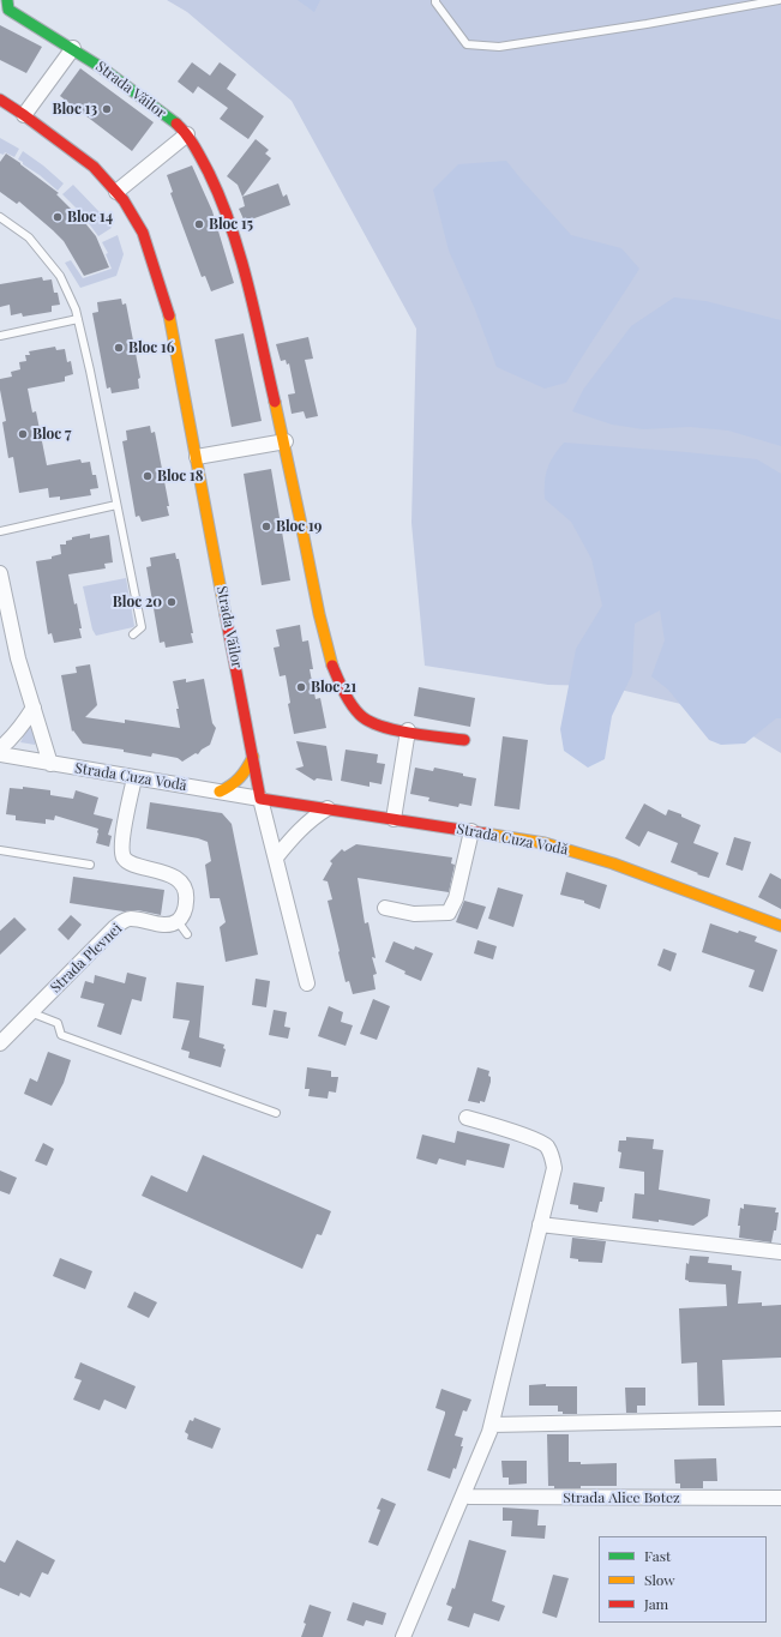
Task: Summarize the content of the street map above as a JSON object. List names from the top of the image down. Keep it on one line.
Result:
{"streets":{"street":["Strada Văilor","Strada Cuza Vodă","Strada Plevnei","Strada Alice Botez"]},"crossings":[["Strada Văilor","Strada Cuza Vodă"]],"places":["Bloc 13","Bloc 14","Bloc 15","Bloc 16","Bloc 7","Bloc 18","Bloc 19","Bloc 20","Bloc 21"],"legend":["Fast","Slow","Jam"]}
